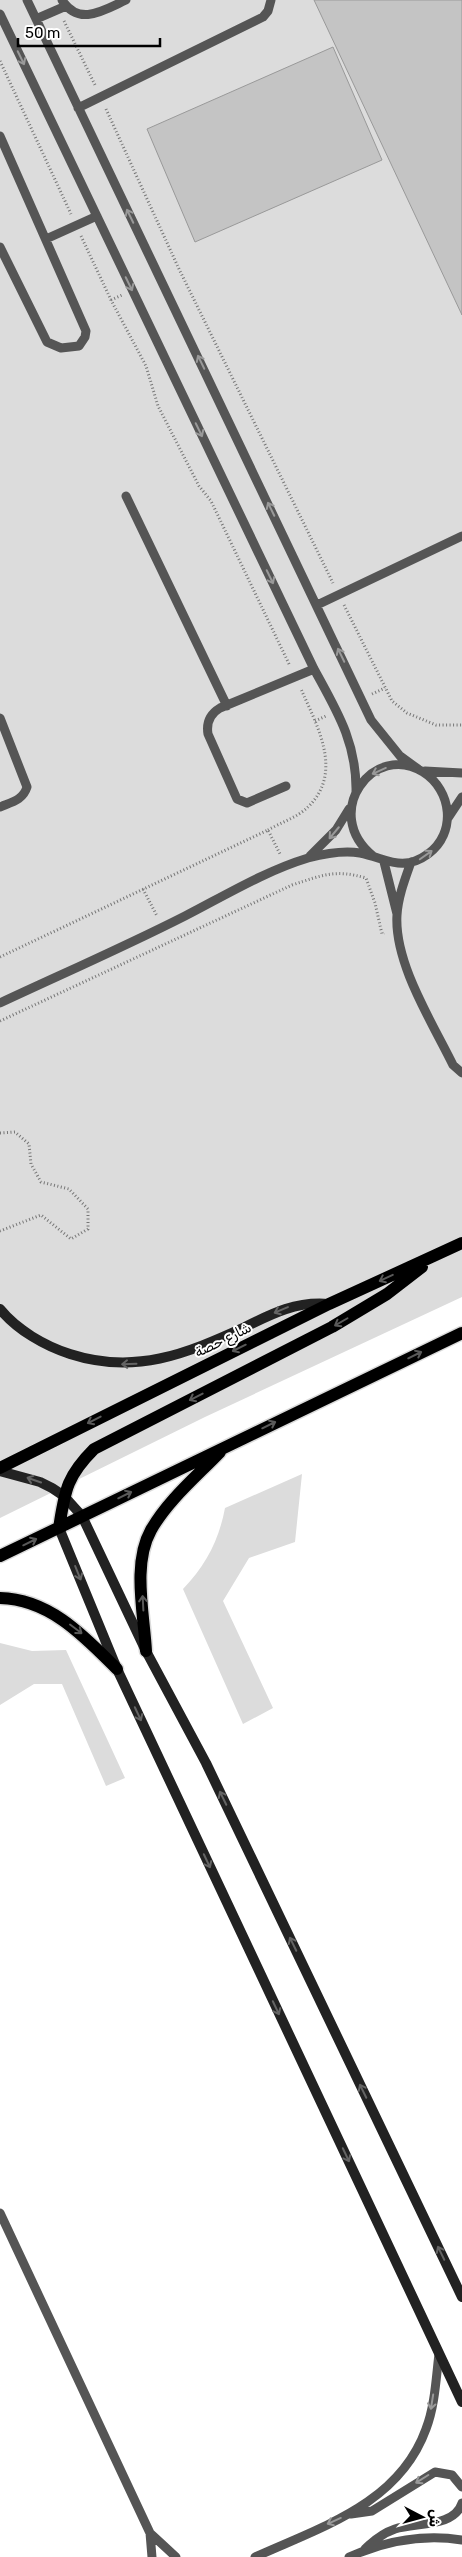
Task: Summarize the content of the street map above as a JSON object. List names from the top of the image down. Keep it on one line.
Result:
{"streets":{"main road":["شارع حصة"]},"scale_bar":"50 m","north":"right"}
